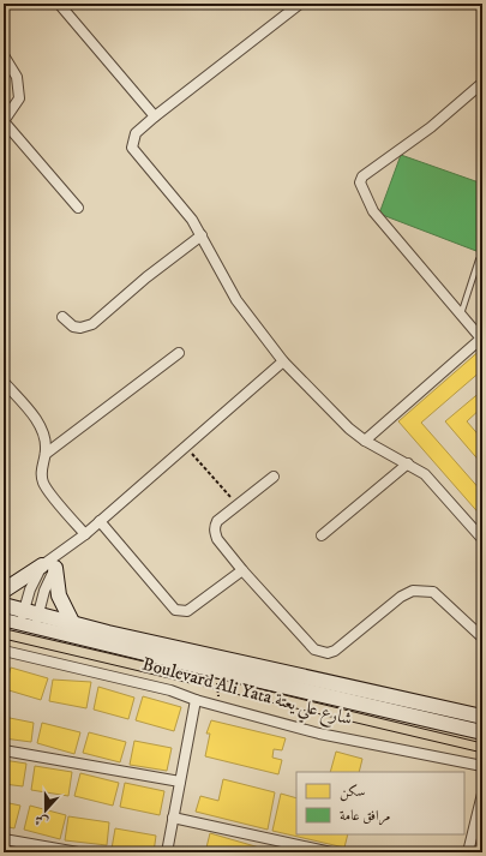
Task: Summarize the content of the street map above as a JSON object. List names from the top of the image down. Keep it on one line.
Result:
{"streets":{"main road":["Boulevard Ali Yata شارع علي يعتة"]},"legend":["سكن","مرافق عامة"],"north":"bottom"}
